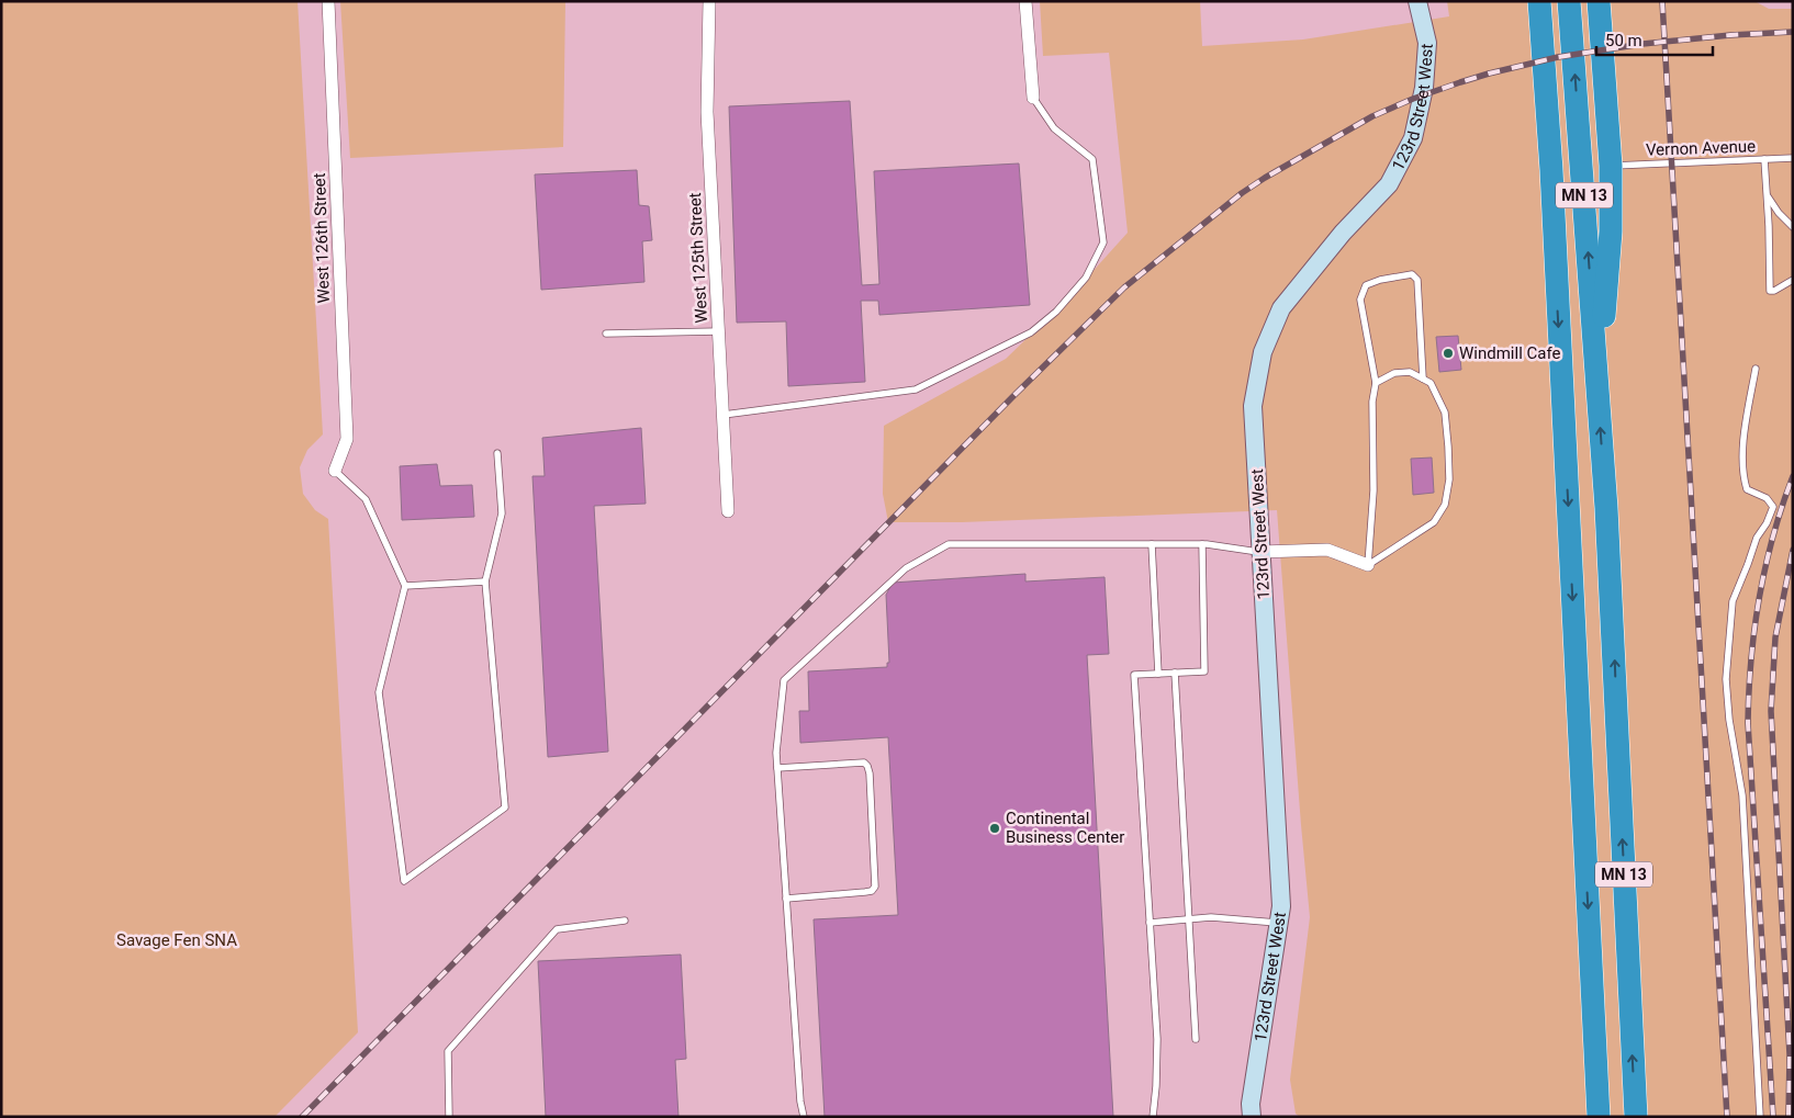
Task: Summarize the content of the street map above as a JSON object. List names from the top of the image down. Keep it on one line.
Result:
{"streets":{"highway":["MN 13"],"street":["123rd Street West","West 126th Street","West 125th Street"],"lane":["Vernon Avenue"]},"parks":["Savage Fen SNA"],"places":["Windmill Cafe","Continental Business Center"],"scale_bar":"50 m"}
